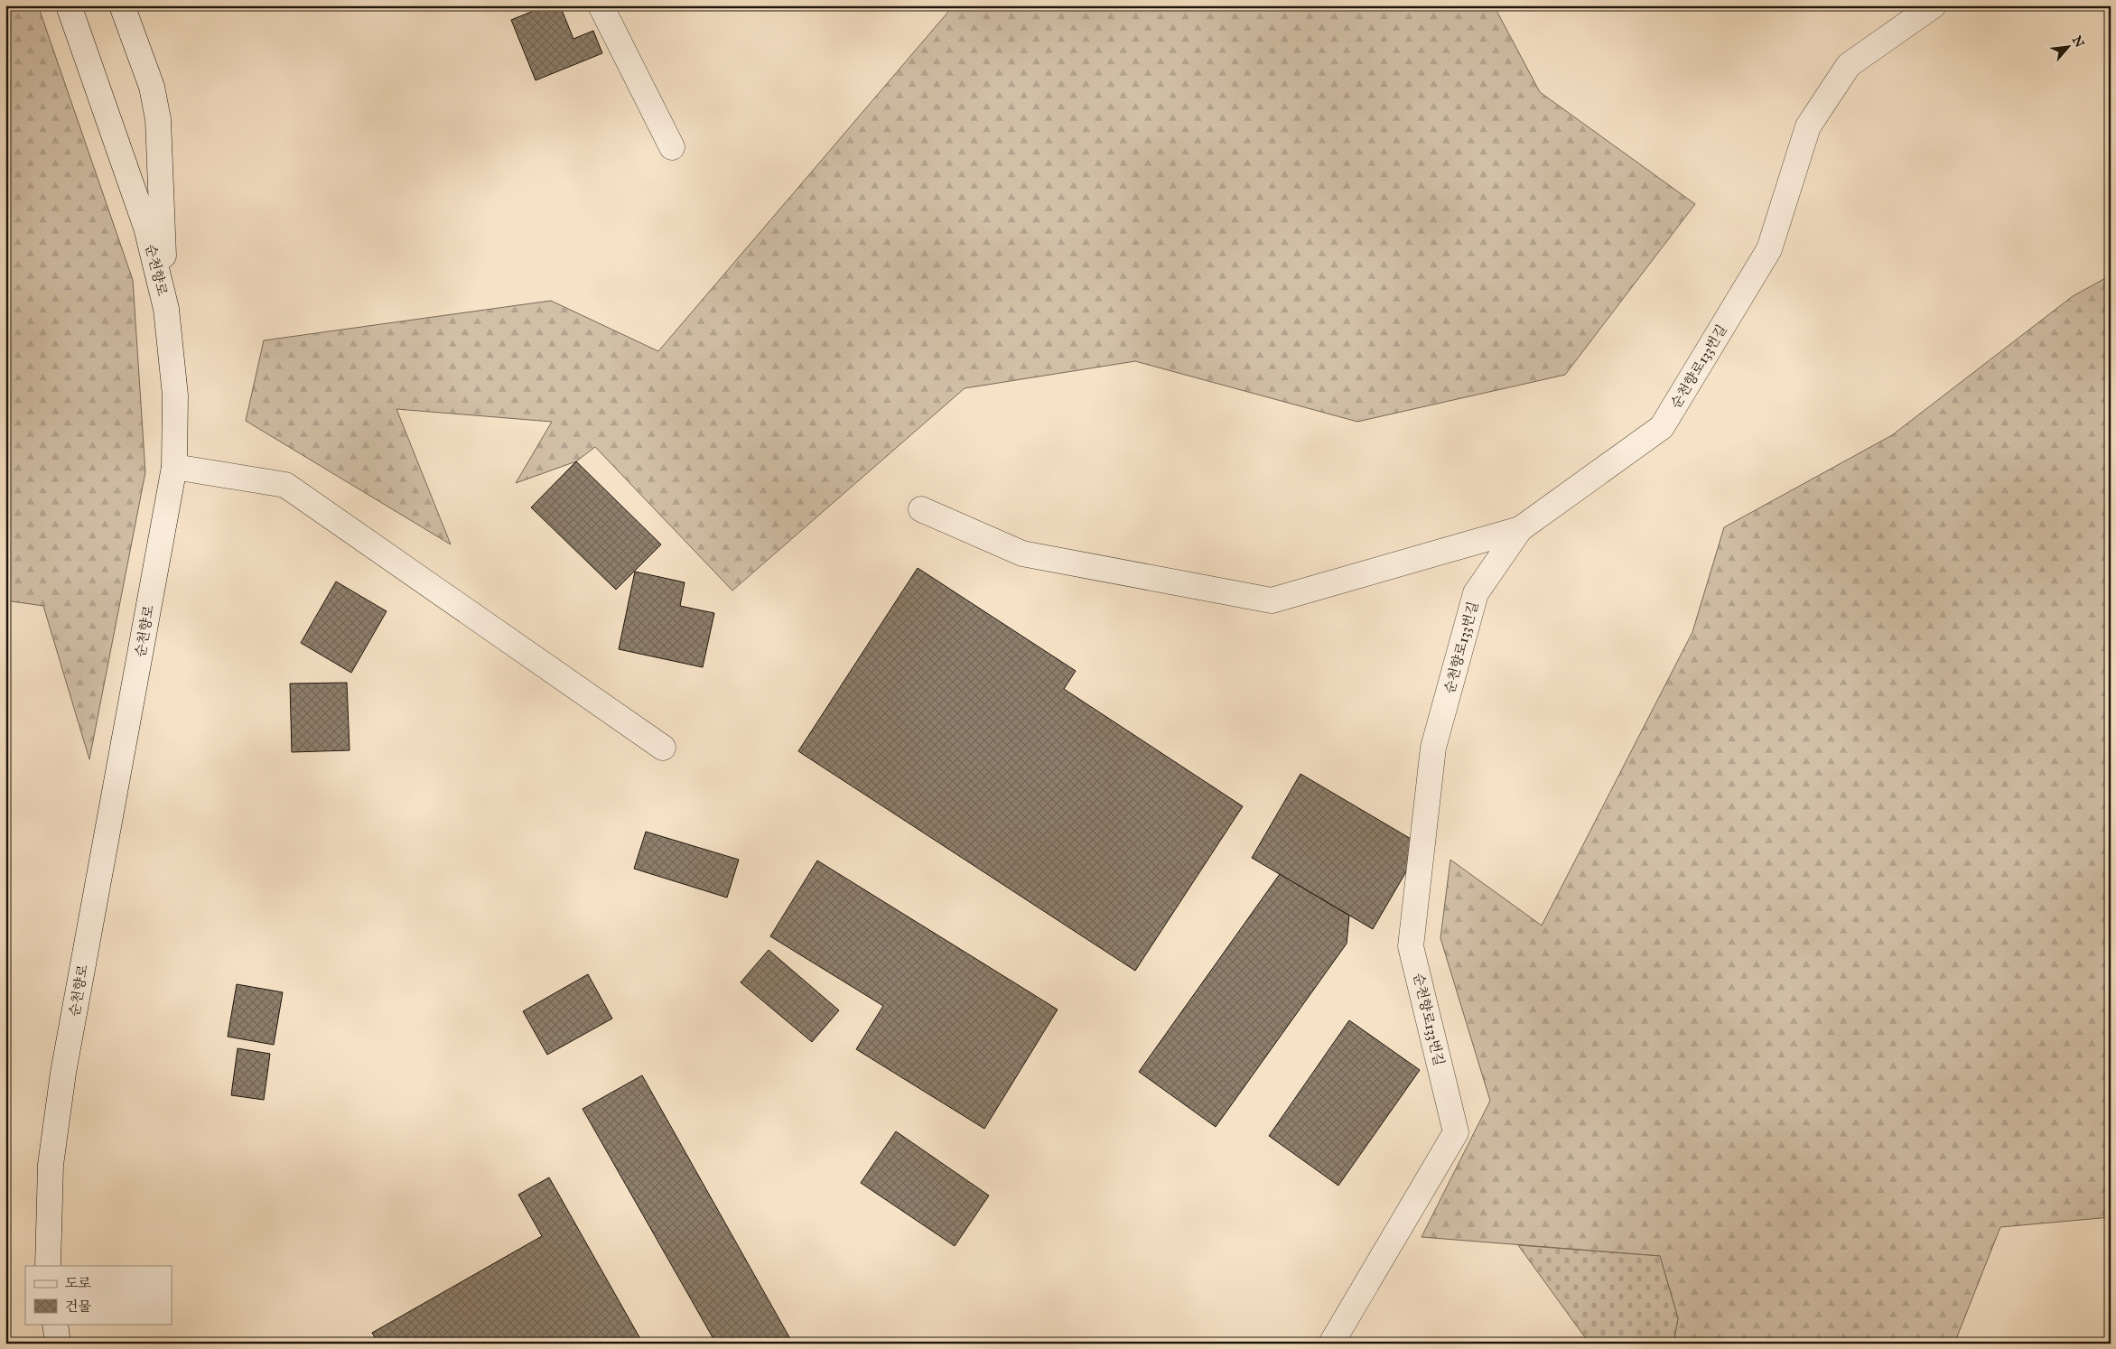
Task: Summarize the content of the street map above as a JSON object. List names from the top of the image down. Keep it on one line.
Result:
{"streets":{"street":["순천향로","순천향로133번길"]},"legend":["도로","건물"],"north":"top right"}
